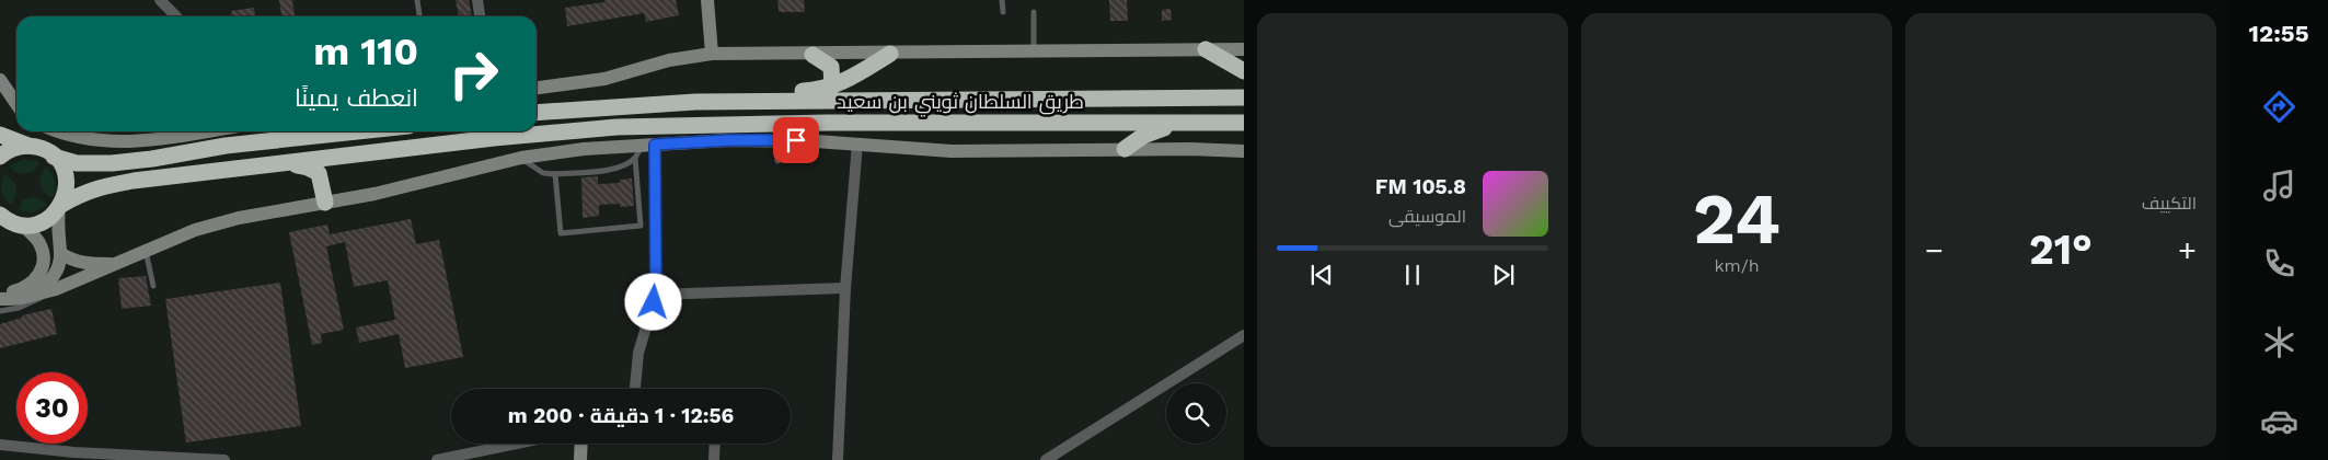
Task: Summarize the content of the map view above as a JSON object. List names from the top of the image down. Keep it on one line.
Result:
{"streets":{"highway":["طريق السلطان ثويني بن سعيد"]},"page":{"tabs":"12:55","tile":["التكييف",["24","km/h"]],"turn":["110 m","انعطف يمينًا"],"song":["105.8 FM","الموسيقى"],"heat":["−","21°","+"],"limit":"30","trip":"12:56 · 1 دقيقة · 200 m"}}
